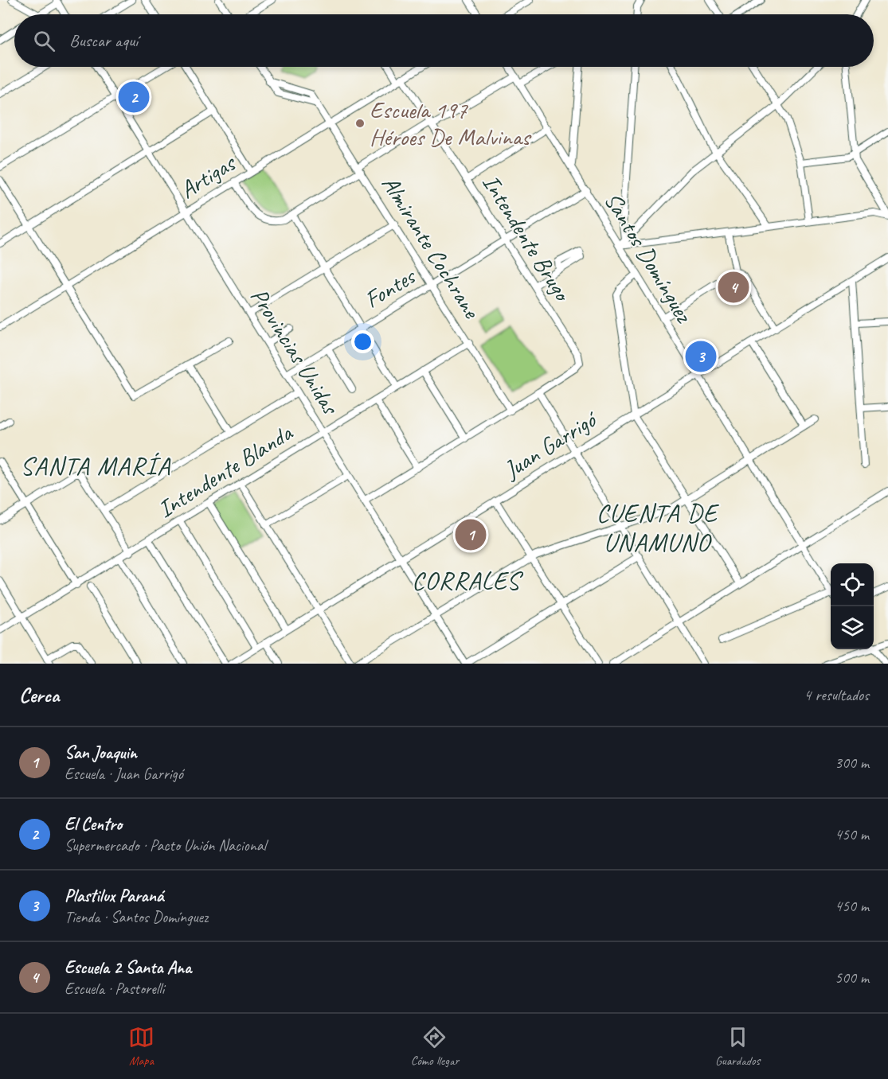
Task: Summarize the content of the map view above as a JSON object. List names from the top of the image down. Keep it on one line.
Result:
{"streets":{"street":["Artigas","Intendente Brugo","Almirante Cochrane","Santos Domínguez","Fontes","Provincias Unidas","Juan Garrigó","Intendente Blanda"]},"crossings":[["Artigas","Intendente Brugo"],["Artigas","Almirante Cochrane"],["Artigas","Provincias Unidas"],["Intendente Brugo","Fontes"],["Almirante Cochrane","Fontes"],["Almirante Cochrane","Intendente Blanda"],["Santos Domínguez","Fontes"],["Santos Domínguez","Juan Garrigó"],["Fontes","Provincias Unidas"],["Provincias Unidas","Juan Garrigó"],["Provincias Unidas","Intendente Blanda"]],"districts":["SANTA MARÍA","CUENTA DE UNAMUNO","CORRALES"],"places":["Escuela 197 Héroes De Malvinas"],"page":{"search":"Buscar aquí","pins":["2","4","3","1"],"heading":["Cerca","4 resultados"],"list":[{"mark":"1","name":"San Joaquin","note":"Escuela · Juan Garrigó","value":"300 m"},{"mark":"2","name":"El Centro","note":"Supermercado · Pacto Unión Nacional","value":"450 m"},{"mark":"3","name":"Plastilux Paraná","note":"Tienda · Santos Domínguez","value":"450 m"},{"mark":"4","name":"Escuela 2 Santa Ana","note":"Escuela · Pastorelli","value":"500 m"}],"nav":["Mapa","Cómo llegar","Guardados"]}}
